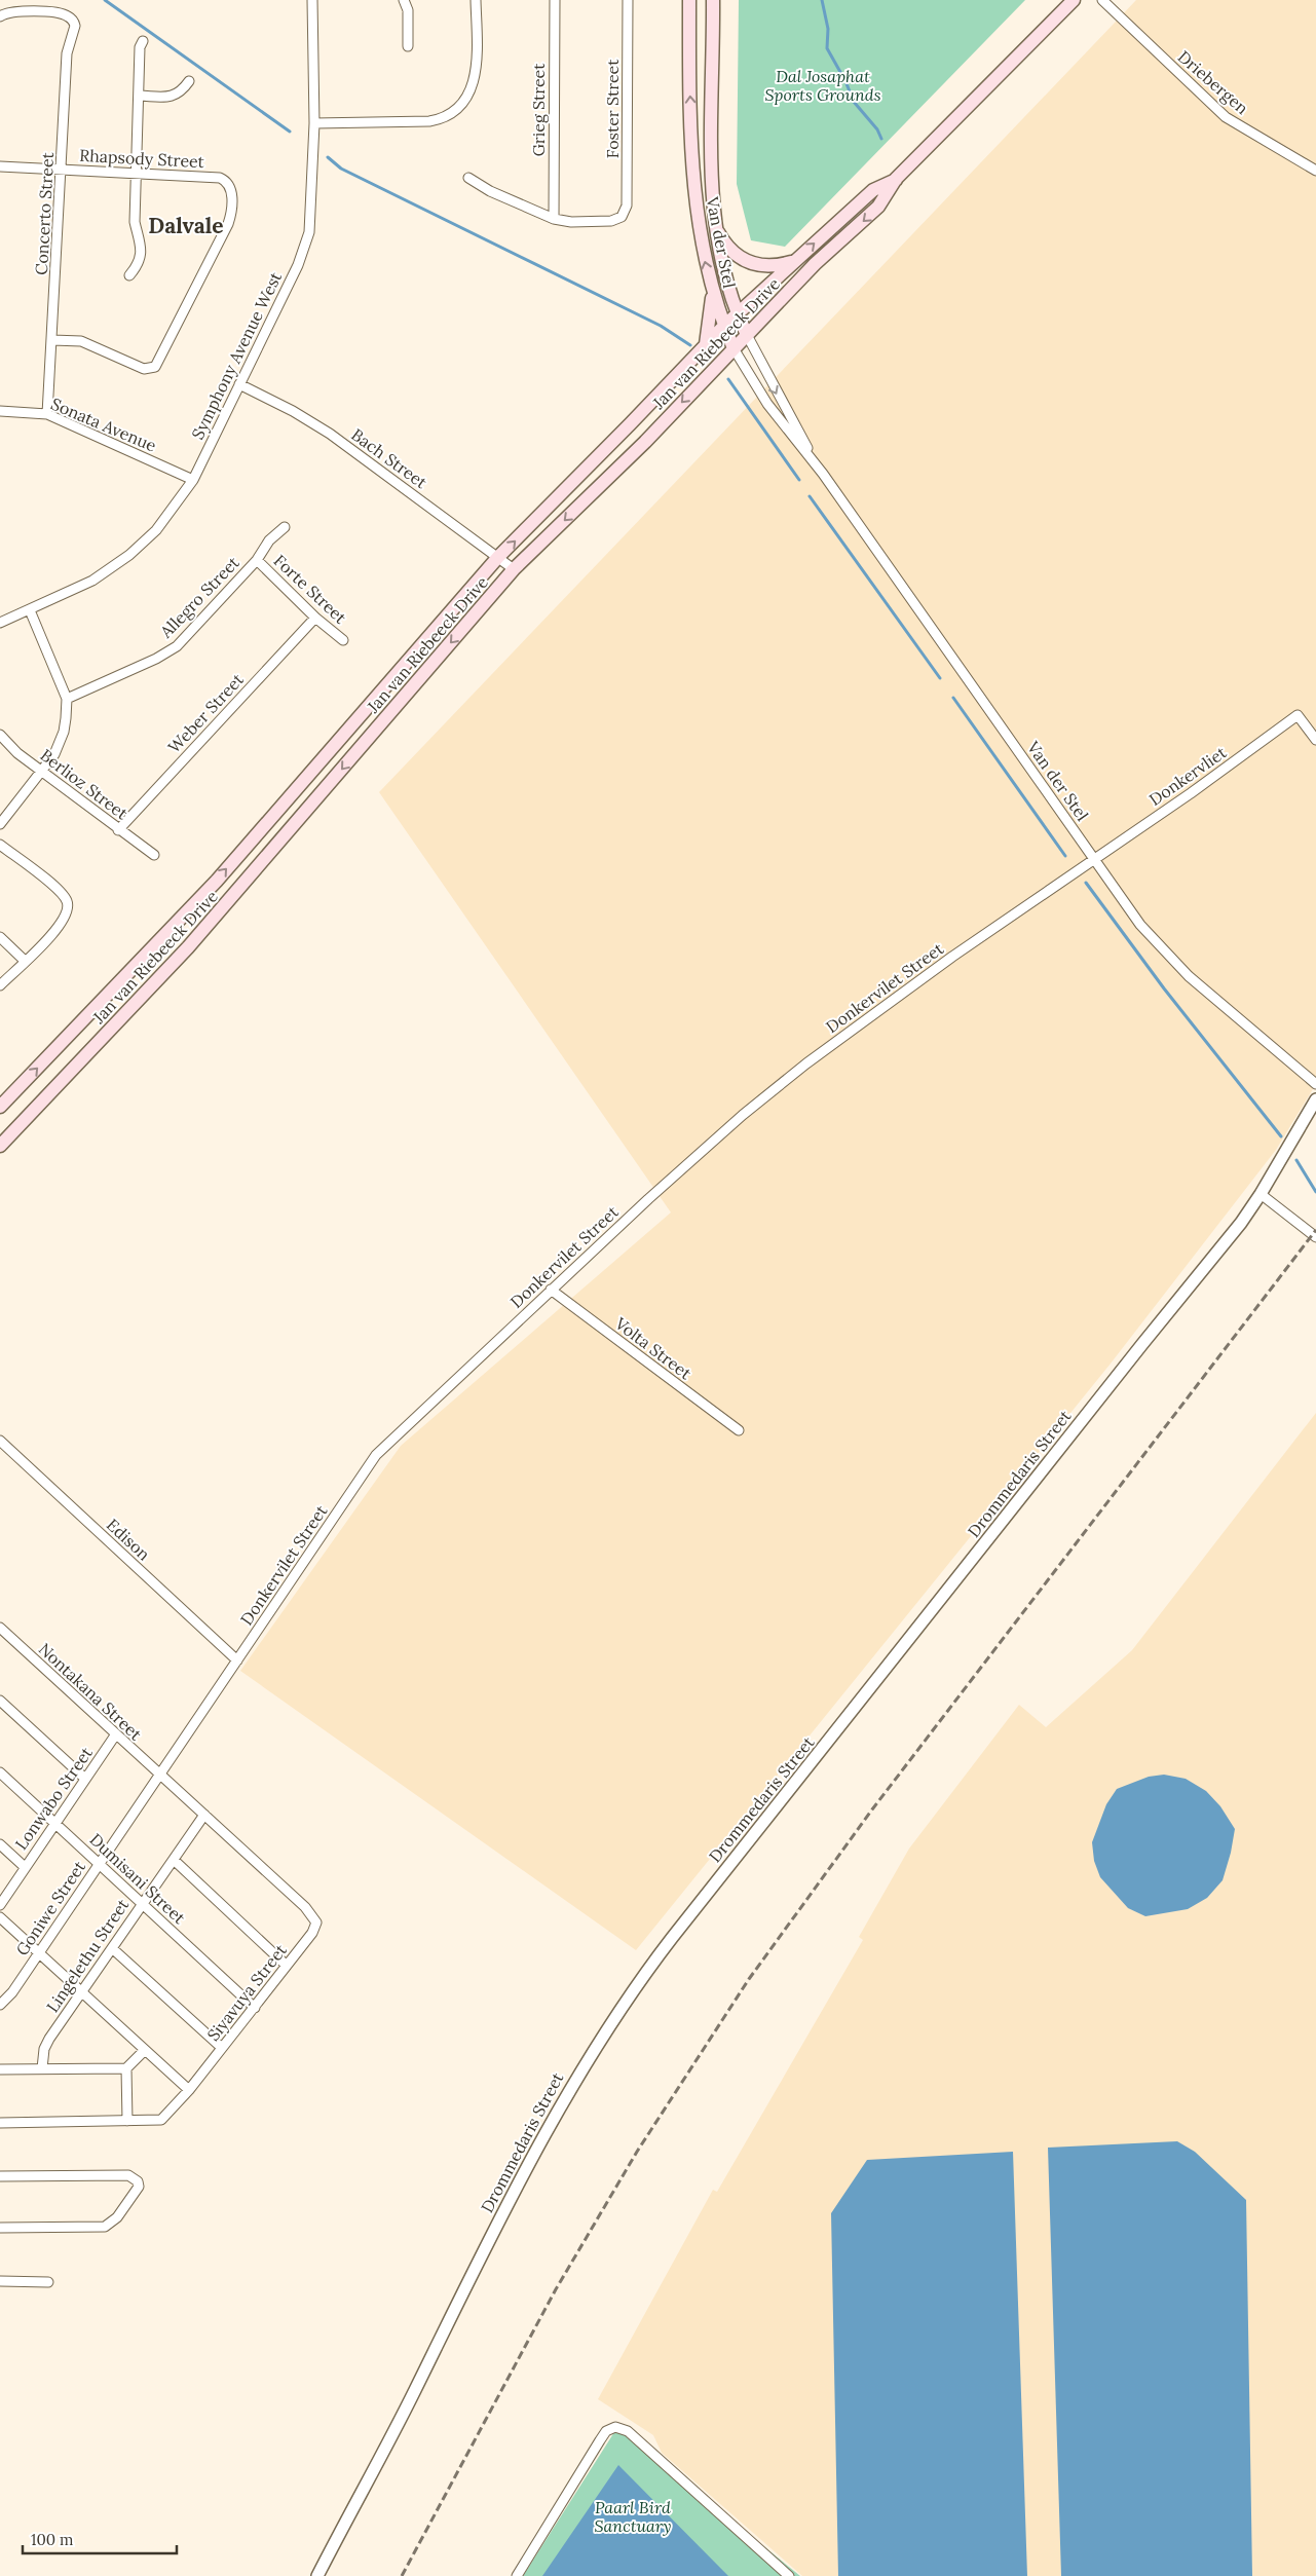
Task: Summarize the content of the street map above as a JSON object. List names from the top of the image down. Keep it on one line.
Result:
{"streets":{"main road":["Van der Stel","Jan van Riebeeck Drive"],"street":["Driebergen","Foster Street","Grieg Street","Rhapsody Street","Concerto Street","Symphony Avenue West","Sonata Avenue","Bach Street","Forte Street","Allegro Street","Weber Street","Donkervliet","Berlioz Street","Donkervilet Street","Volta Street","Drommedaris Street","Edison","Nontakana Street","Lonwabo Street","Dumisani Street","Goniwe Street","Lingelethu Street","Siyavuya Street"]},"crossings":[["Foster Street","Grieg Street"],["Rhapsody Street","Concerto Street"],["Concerto Street","Sonata Avenue"],["Van der Stel","Jan van Riebeeck Drive"],["Van der Stel","Donkervliet"],["Van der Stel","Donkervilet Street"],["Jan van Riebeeck Drive","Bach Street"],["Symphony Avenue West","Sonata Avenue"],["Symphony Avenue West","Bach Street"],["Forte Street","Allegro Street"],["Forte Street","Weber Street"],["Weber Street","Berlioz Street"],["Donkervliet","Donkervilet Street"],["Donkervilet Street","Volta Street"],["Donkervilet Street","Edison"],["Donkervilet Street","Nontakana Street"],["Donkervilet Street","Goniwe Street"],["Donkervilet Street","Siyavuya Street"],["Nontakana Street","Lonwabo Street"],["Nontakana Street","Goniwe Street"],["Nontakana Street","Siyavuya Street"],["Lonwabo Street","Dumisani Street"],["Dumisani Street","Goniwe Street"],["Dumisani Street","Lingelethu Street"],["Dumisani Street","Siyavuya Street"],["Goniwe Street","Siyavuya Street"],["Lingelethu Street","Siyavuya Street"]],"districts":["Dalvale"],"parks":["Dal Josaphat Sports Grounds","Paarl Bird Sanctuary"],"scale_bar":"100 m"}
